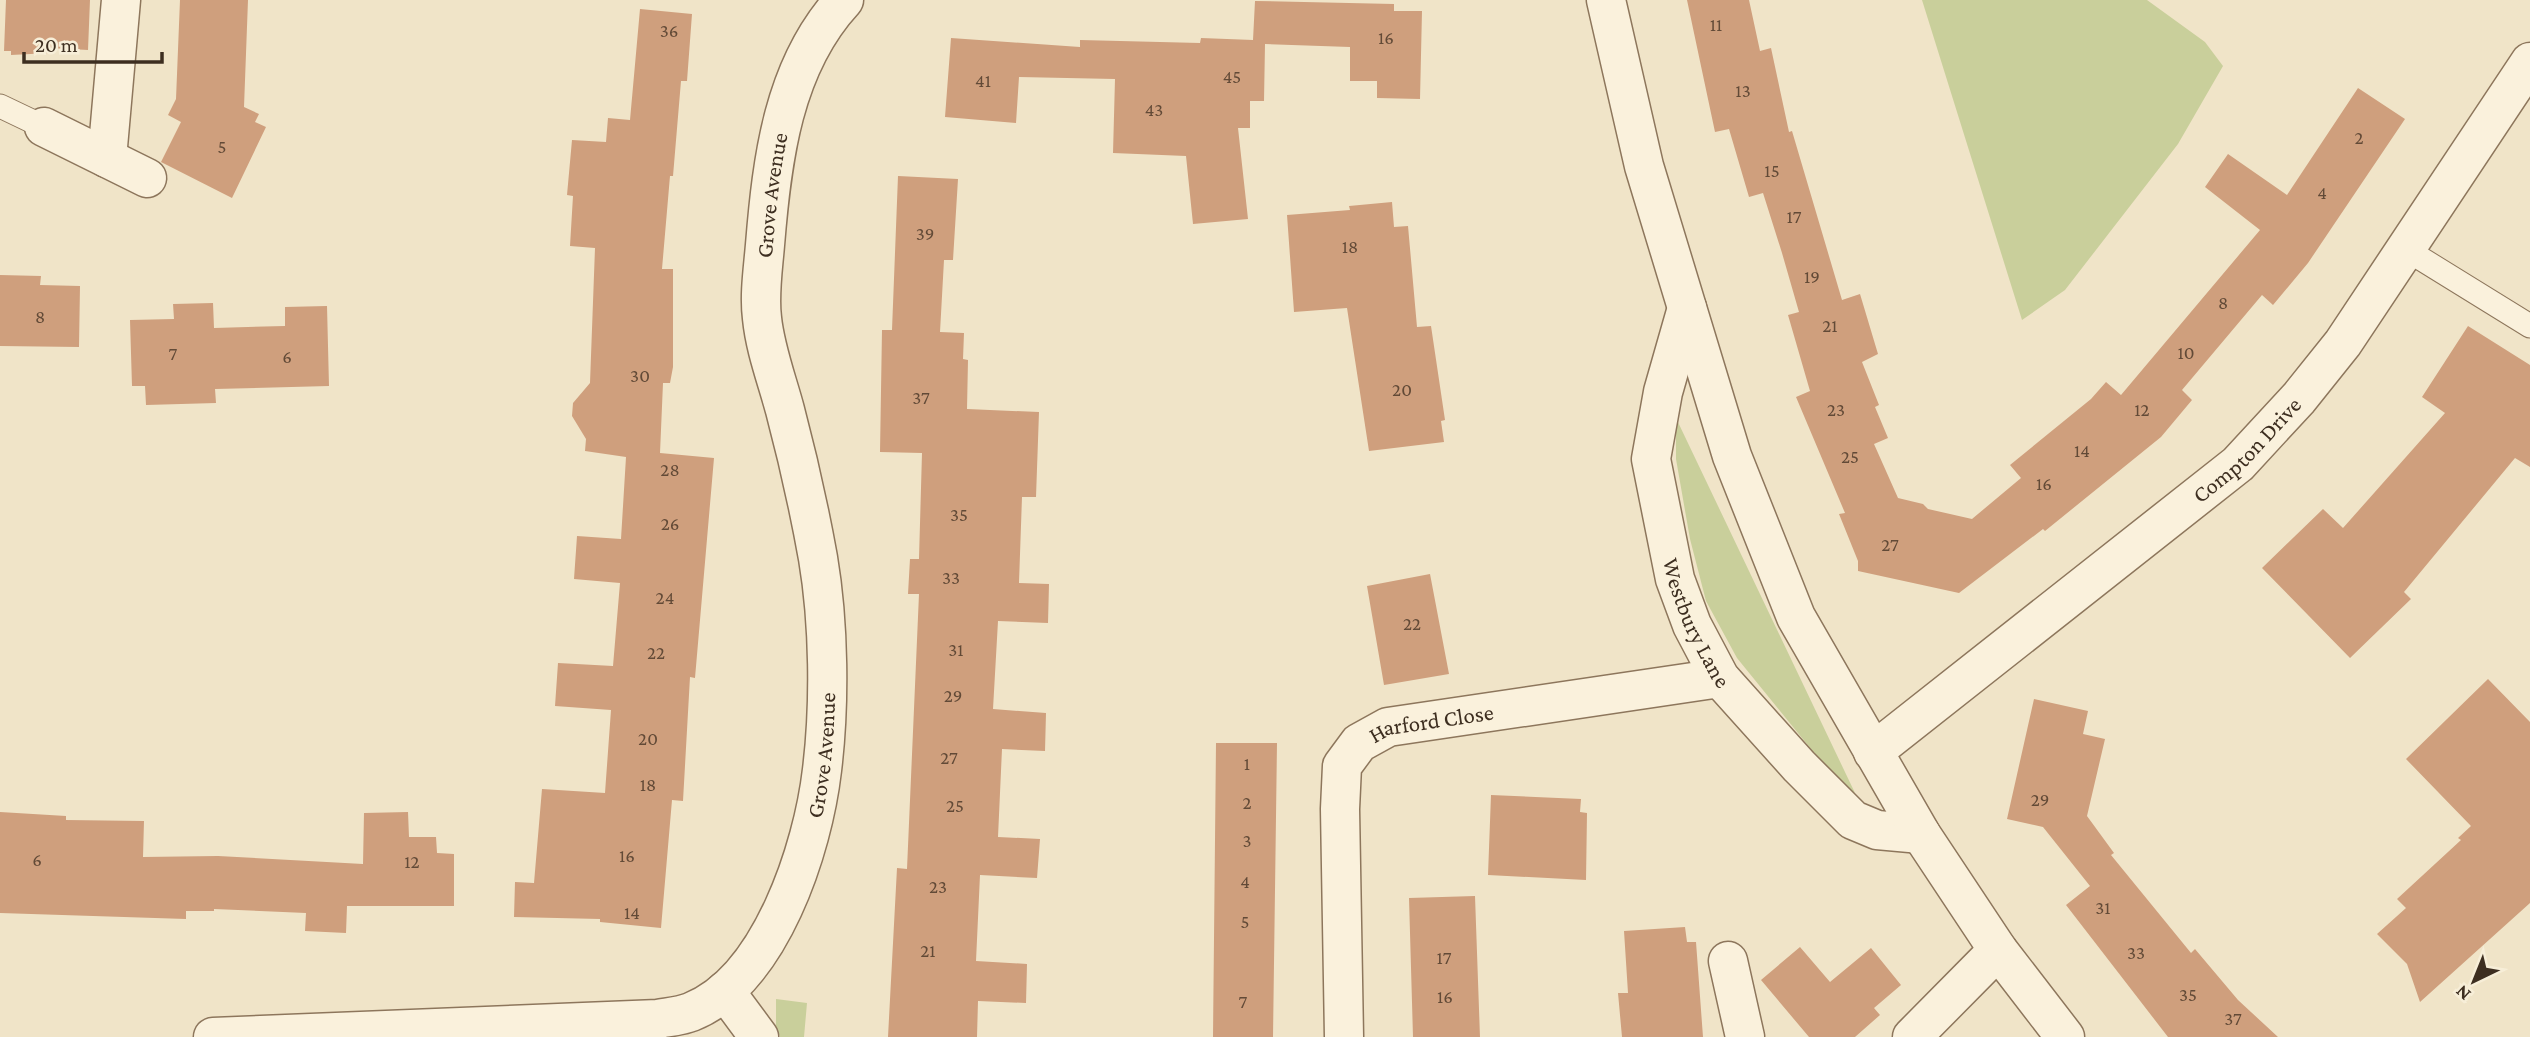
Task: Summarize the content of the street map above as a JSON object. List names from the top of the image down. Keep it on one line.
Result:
{"streets":{"street":["Grove Avenue","Compton Drive","Westbury Lane","Harford Close"]},"crossings":[["Westbury Lane","Harford Close"]],"house_numbers":["11","36","16","45","41","13","43","2","5","15","4","17","39","18","19","8","8","21","10","7","6","30","20","37","23","12","14","25","28","16","35","26","27","33","24","22","31","22","29","20","27","1","18","29","2","25","3","16","6","12","4","23","31","14","5","21","33","17","35","16","7","37"],"scale_bar":"20 m","north":"bottom left"}
